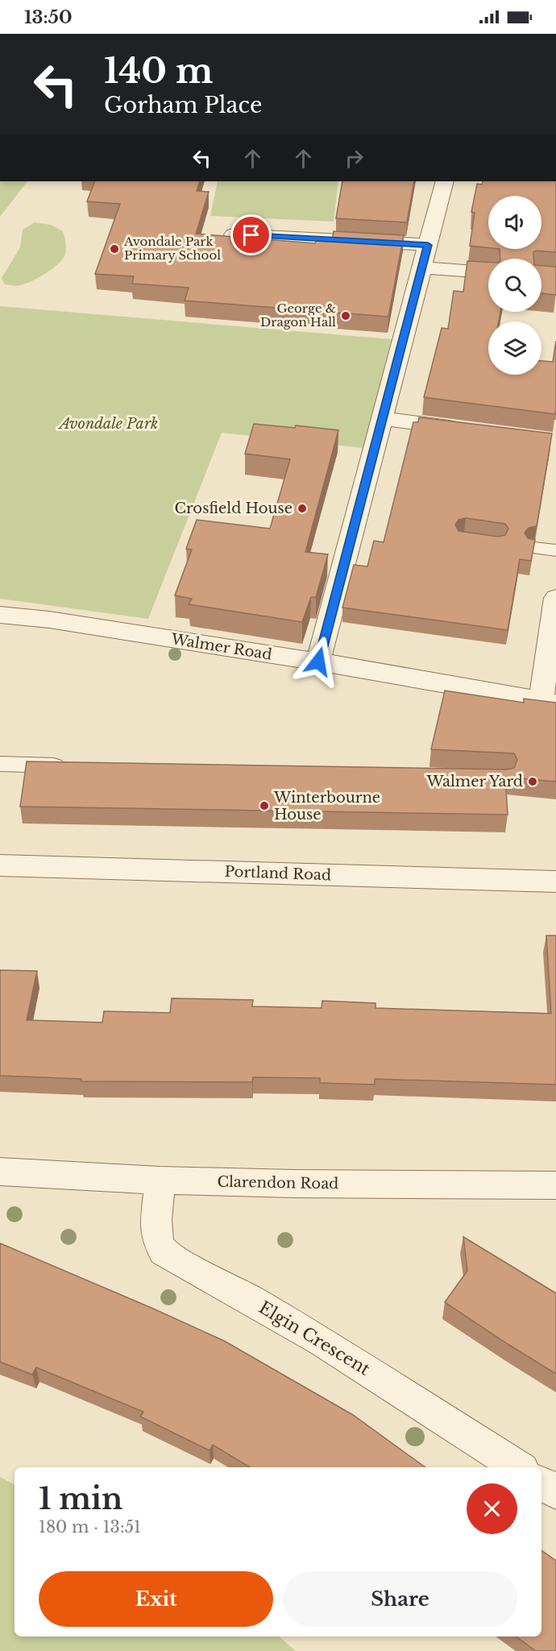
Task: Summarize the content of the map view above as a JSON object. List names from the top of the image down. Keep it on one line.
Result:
{"streets":{"street":["Walmer Road","Portland Road","Clarendon Road","Elgin Crescent"]},"crossings":[["Clarendon Road","Elgin Crescent"]],"parks":["Avondale Park"],"places":["Avondale Park Primary School","George & Dragon Hall","Crosfield House","Walmer Yard","Winterbourne House"],"page":{"status":"13:50","turn":["140 m","Gorham Place"],"heading":["1 min","180 m · 13:51"],"buttons":["Exit","Share"]}}
